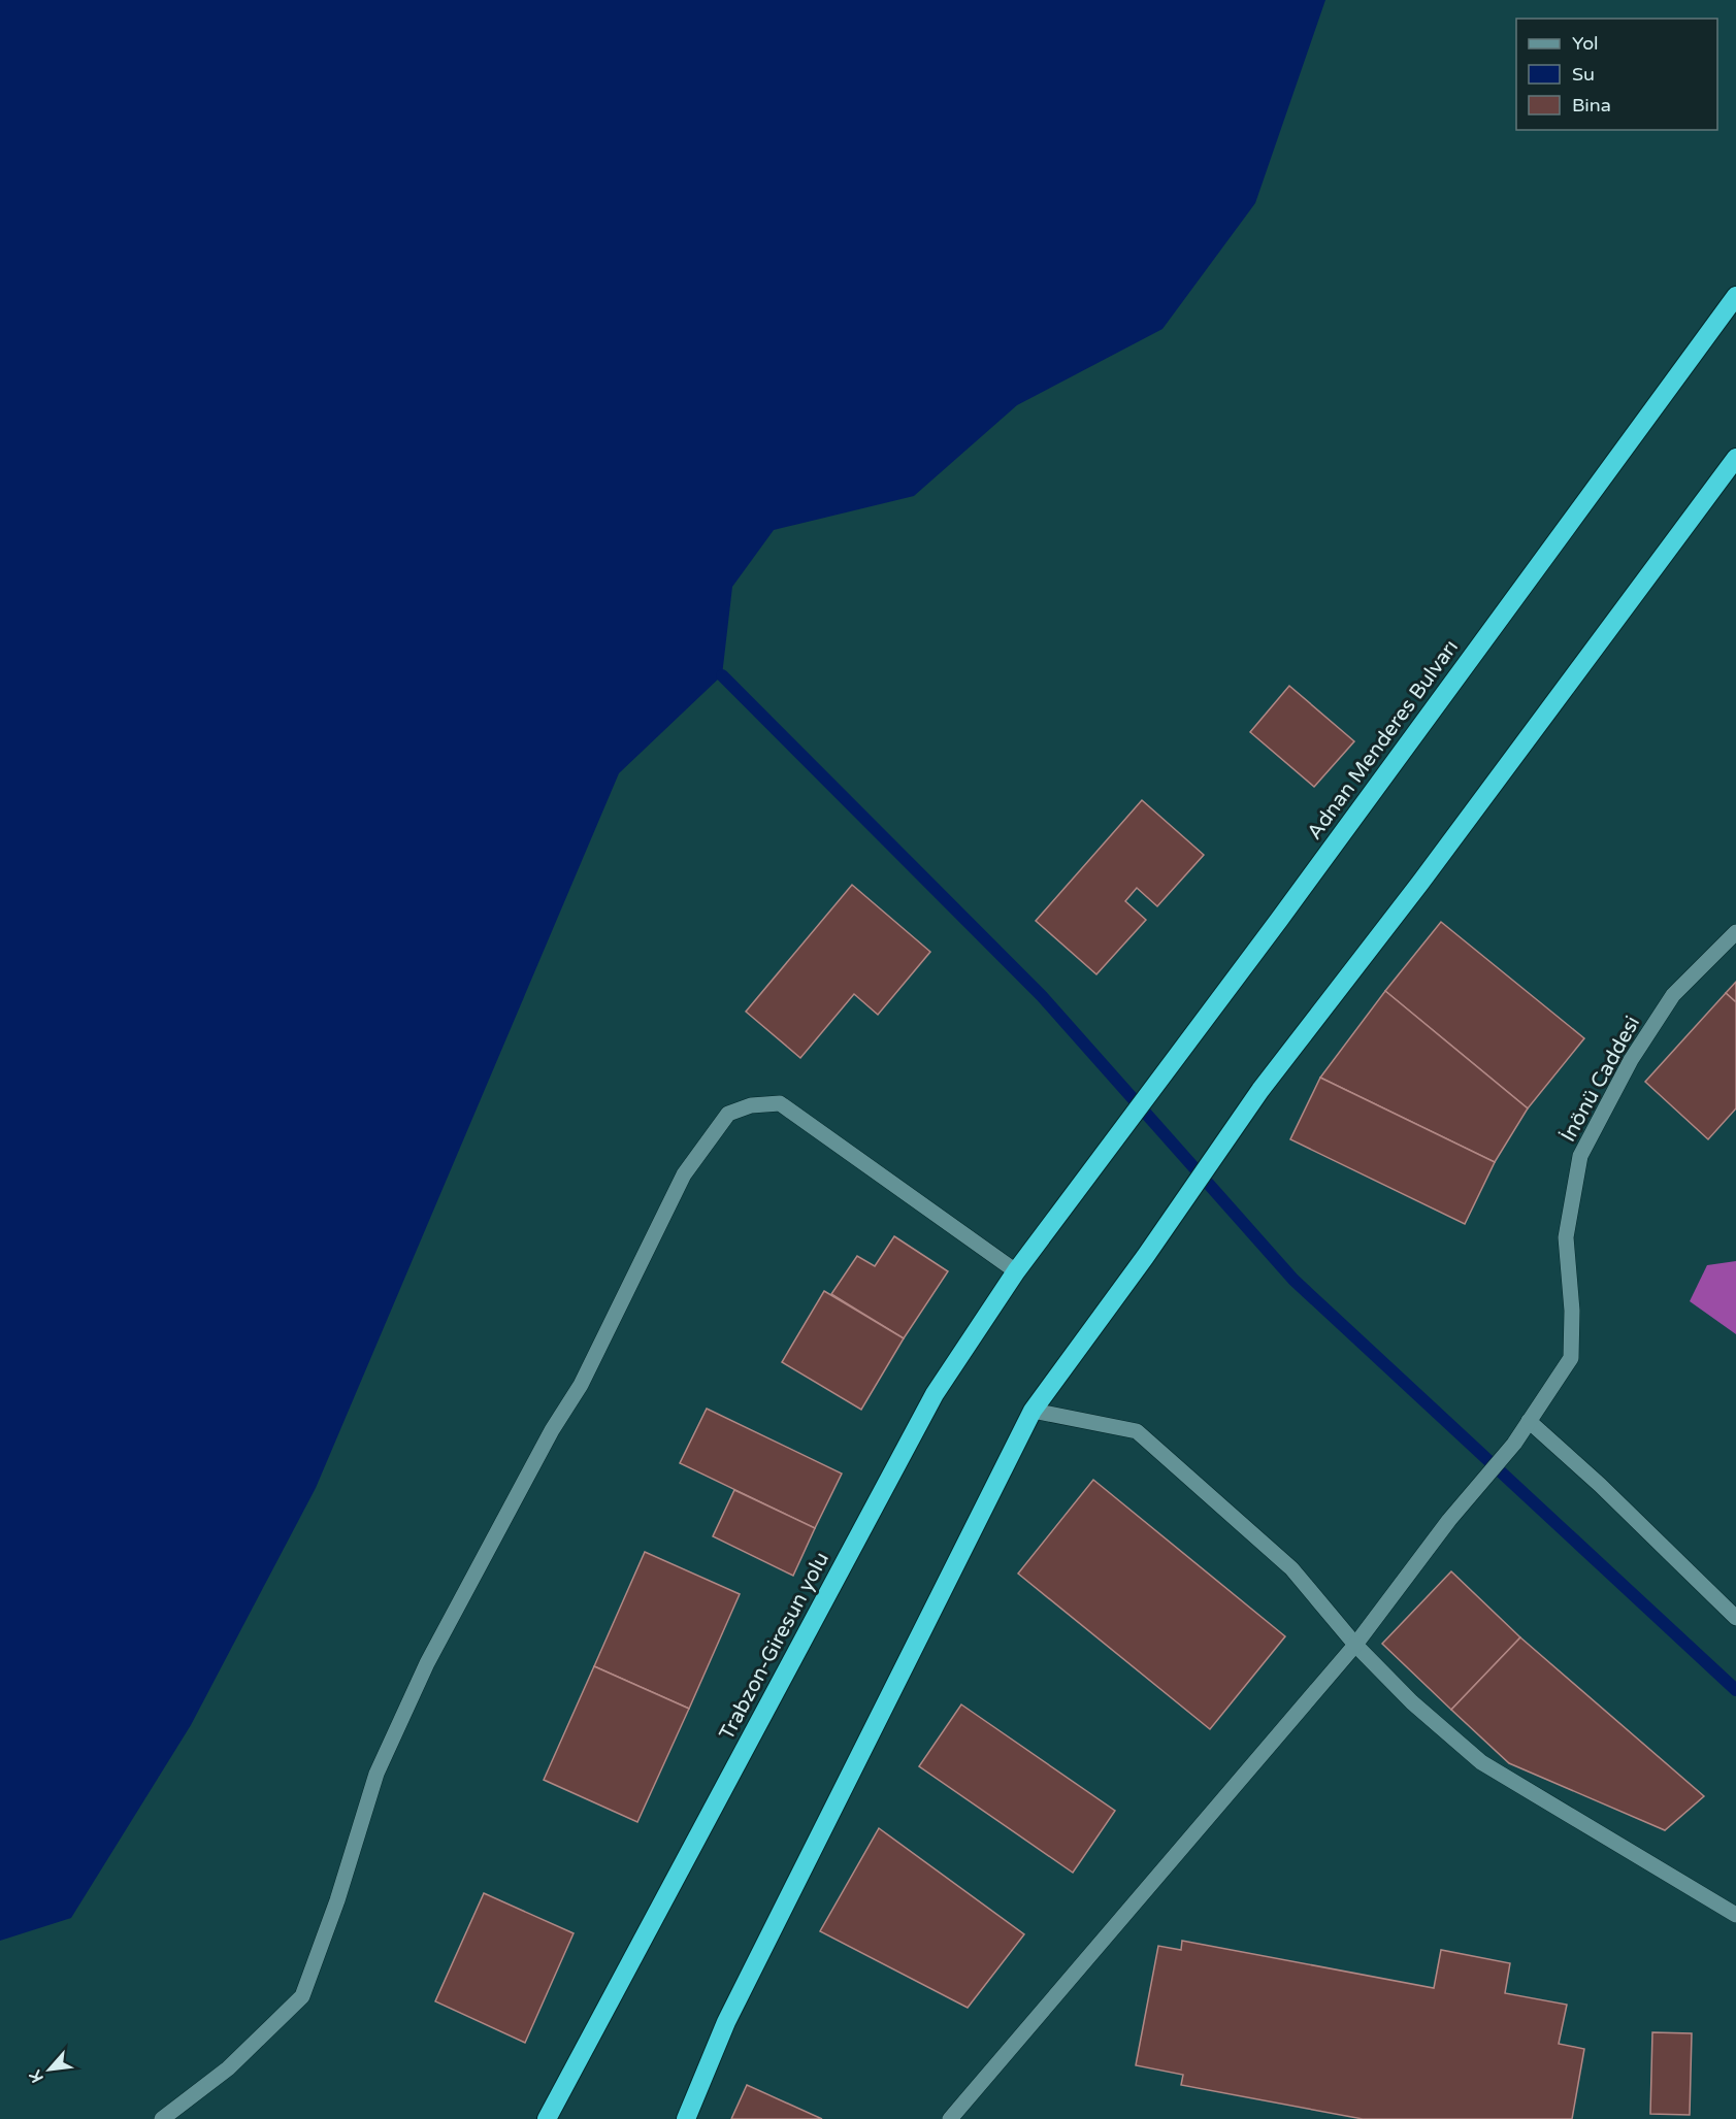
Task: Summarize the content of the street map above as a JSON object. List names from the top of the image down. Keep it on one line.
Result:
{"streets":{"highway":["Adnan Menderes Bulvarı","Trabzon-Giresun yolu"],"street":["İnönü Caddesi"]},"crossings":[["Adnan Menderes Bulvarı","Trabzon-Giresun yolu"]],"legend":["Yol","Su","Bina"],"north":"bottom left"}
